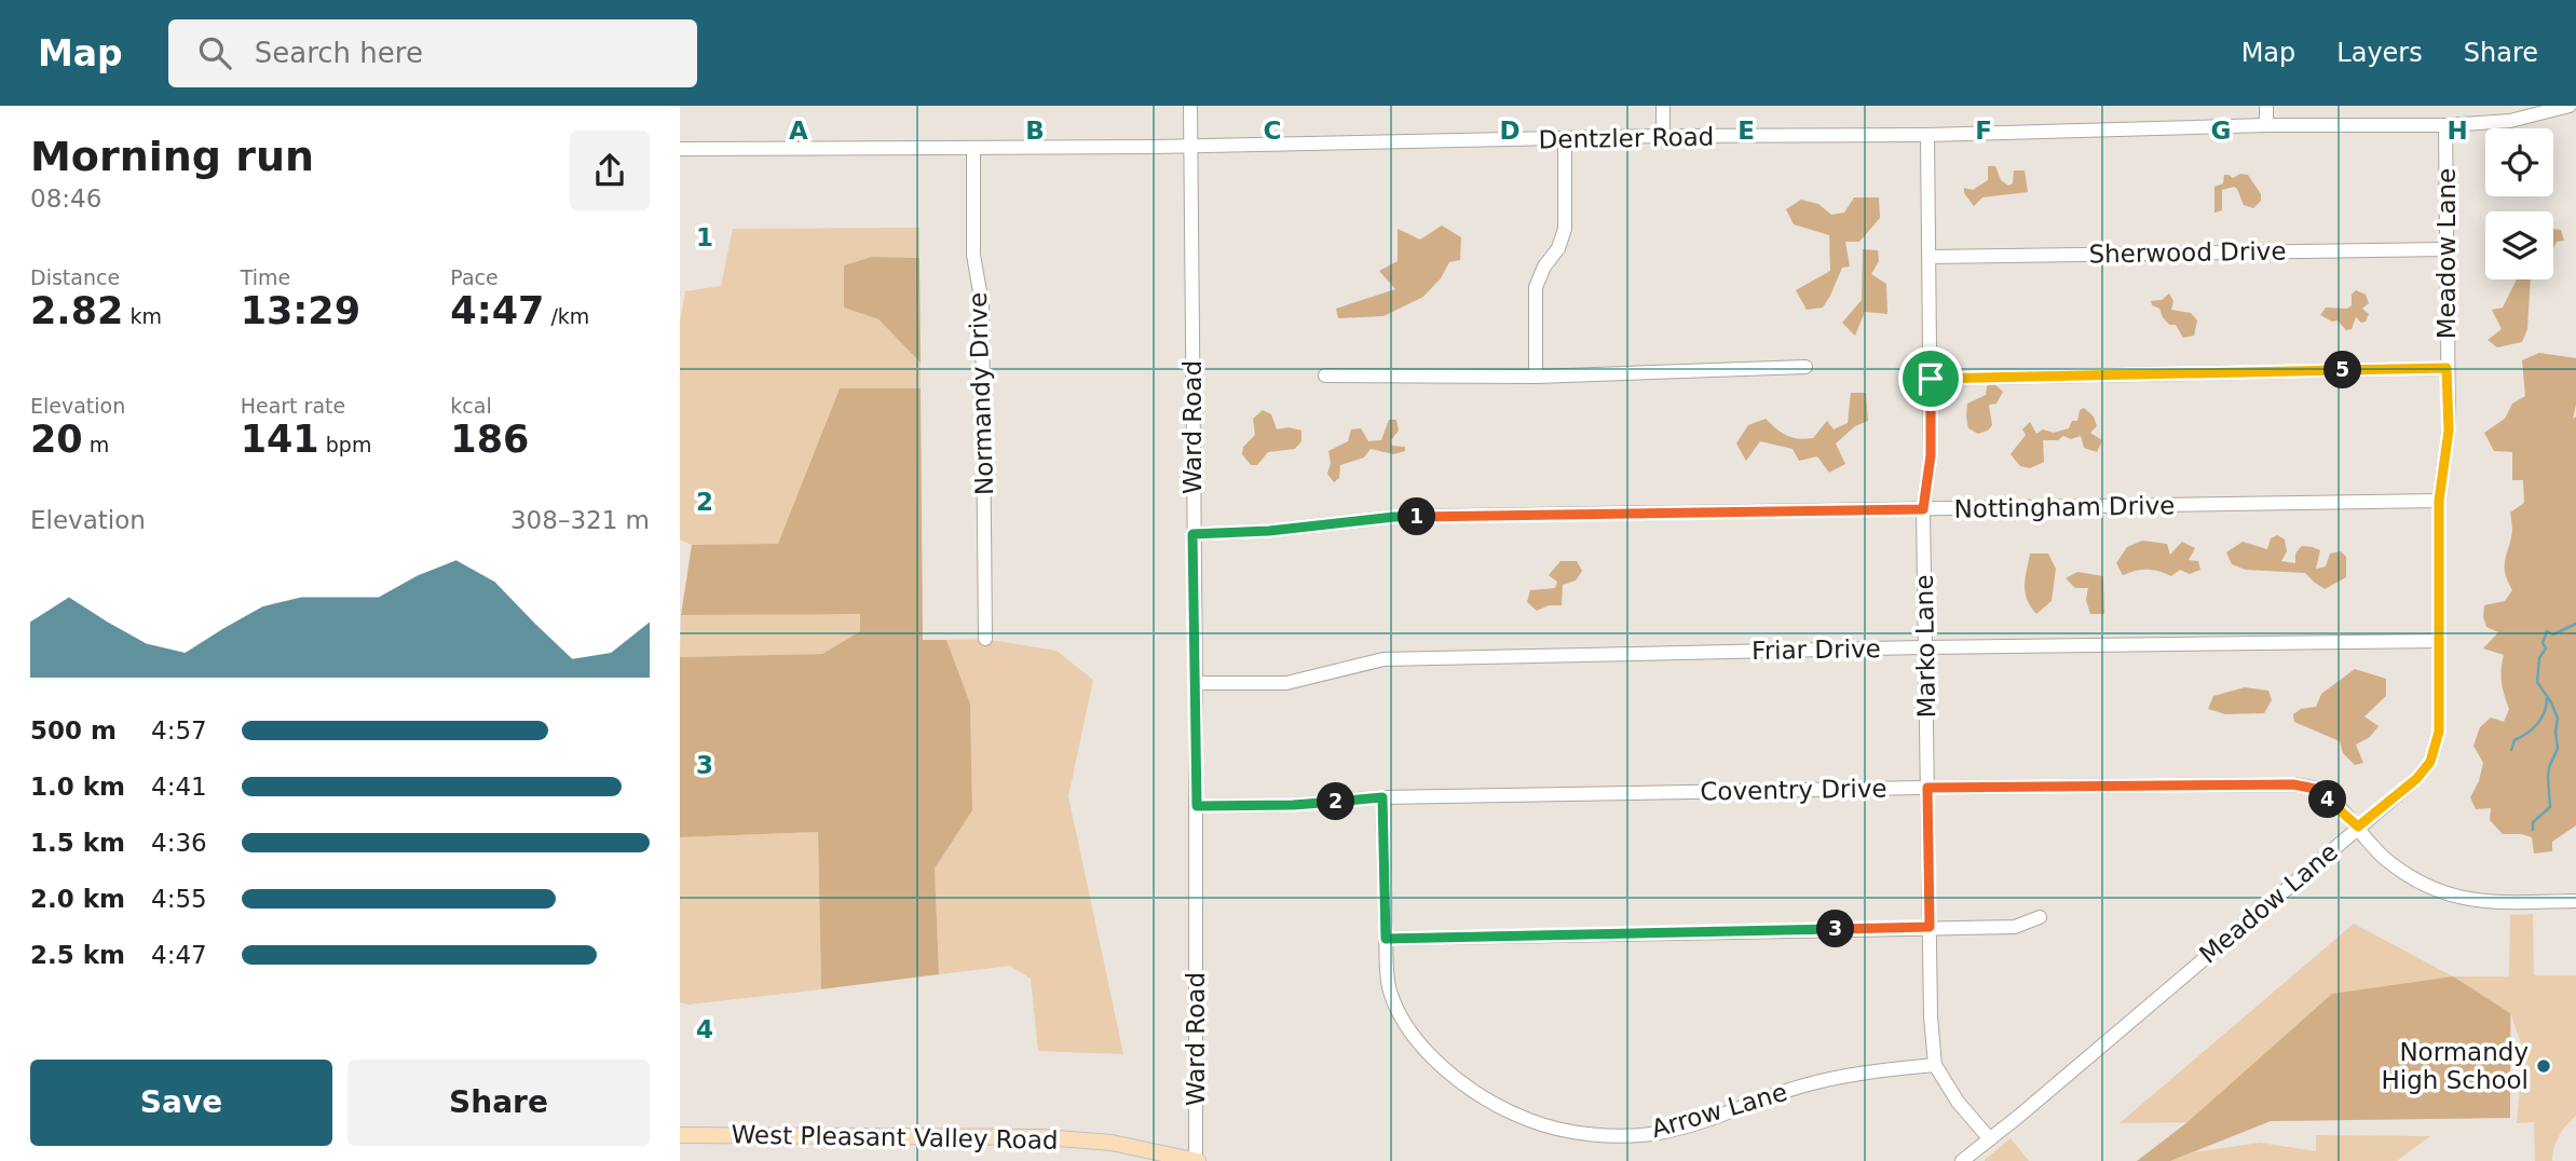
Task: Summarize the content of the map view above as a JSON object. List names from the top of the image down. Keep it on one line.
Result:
{"streets":{"main road":["West Pleasant Valley Road"],"street":["Dentzler Road","Sherwood Drive","Meadow Lane","Normandy Drive","Ward Road","Nottingham Drive","Marko Lane","Friar Drive","Coventry Drive","Arrow Lane"]},"crossings":[["Dentzler Road","Meadow Lane"],["Dentzler Road","Normandy Drive"],["Dentzler Road","Ward Road"],["Dentzler Road","Marko Lane"],["Sherwood Drive","Meadow Lane"],["Sherwood Drive","Marko Lane"],["Meadow Lane","Nottingham Drive"],["Meadow Lane","Marko Lane"],["Meadow Lane","Friar Drive"],["Meadow Lane","Coventry Drive"],["Ward Road","Nottingham Drive"],["Ward Road","Friar Drive"],["Ward Road","Coventry Drive"],["Ward Road","West Pleasant Valley Road"],["Nottingham Drive","Marko Lane"],["Marko Lane","Friar Drive"],["Marko Lane","Coventry Drive"],["Marko Lane","Arrow Lane"],["Coventry Drive","Arrow Lane"]],"places":["Normandy High School"],"page":{"header":"Map","search":"Search here","nav":["Map","Layers","Share"],"heading":["Morning run","08:46"],"stats":[["Distance","2.82 km"],["Time","13:29"],["Pace","4:47 /km"],["Elevation","20 m"],["Heart rate","141 bpm"],["kcal","186"]],"pins":["5","1","4","2","3"],"chart":["Elevation","308–321 m"],"list":[{"name":"500 m","note":"4:57"},{"name":"1.0 km","note":"4:41"},{"name":"1.5 km","note":"4:36"},{"name":"2.0 km","note":"4:55"},{"name":"2.5 km","note":"4:47"}],"buttons":["Save","Share"]},"grid":{"columns":["A","B","C","D","E","F","G","H"],"rows":["1","2","3","4"]}}
